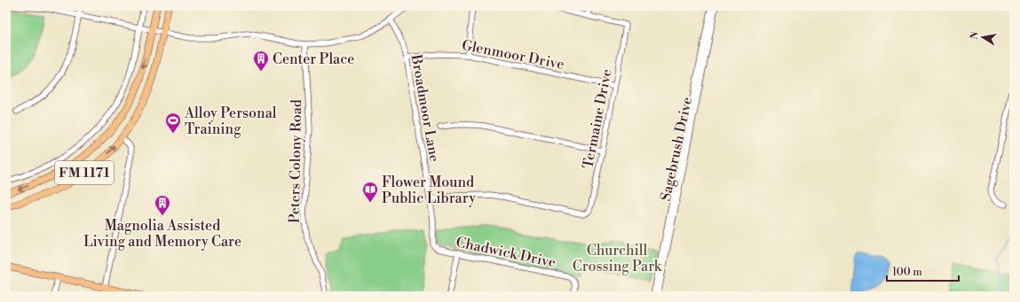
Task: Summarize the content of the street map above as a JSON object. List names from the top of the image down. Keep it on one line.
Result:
{"streets":{"main road":["FM 1171"],"street":["Glenmoor Drive","Broadmoor Lane","Termaine Drive","Sagebrush Drive","Peters Colony Road","Chadwick Drive"]},"crossings":[["Glenmoor Drive","Broadmoor Lane"],["Glenmoor Drive","Termaine Drive"],["Broadmoor Lane","Termaine Drive"],["Broadmoor Lane","Chadwick Drive"]],"parks":["Churchill Crossing Park"],"places":{"building":["Center Place","Magnolia Assisted Living and Memory Care"],"sports":["Alloy Personal Training"],"library":["Flower Mound Public Library"]},"scale_bar":"100 m","north":"left"}
